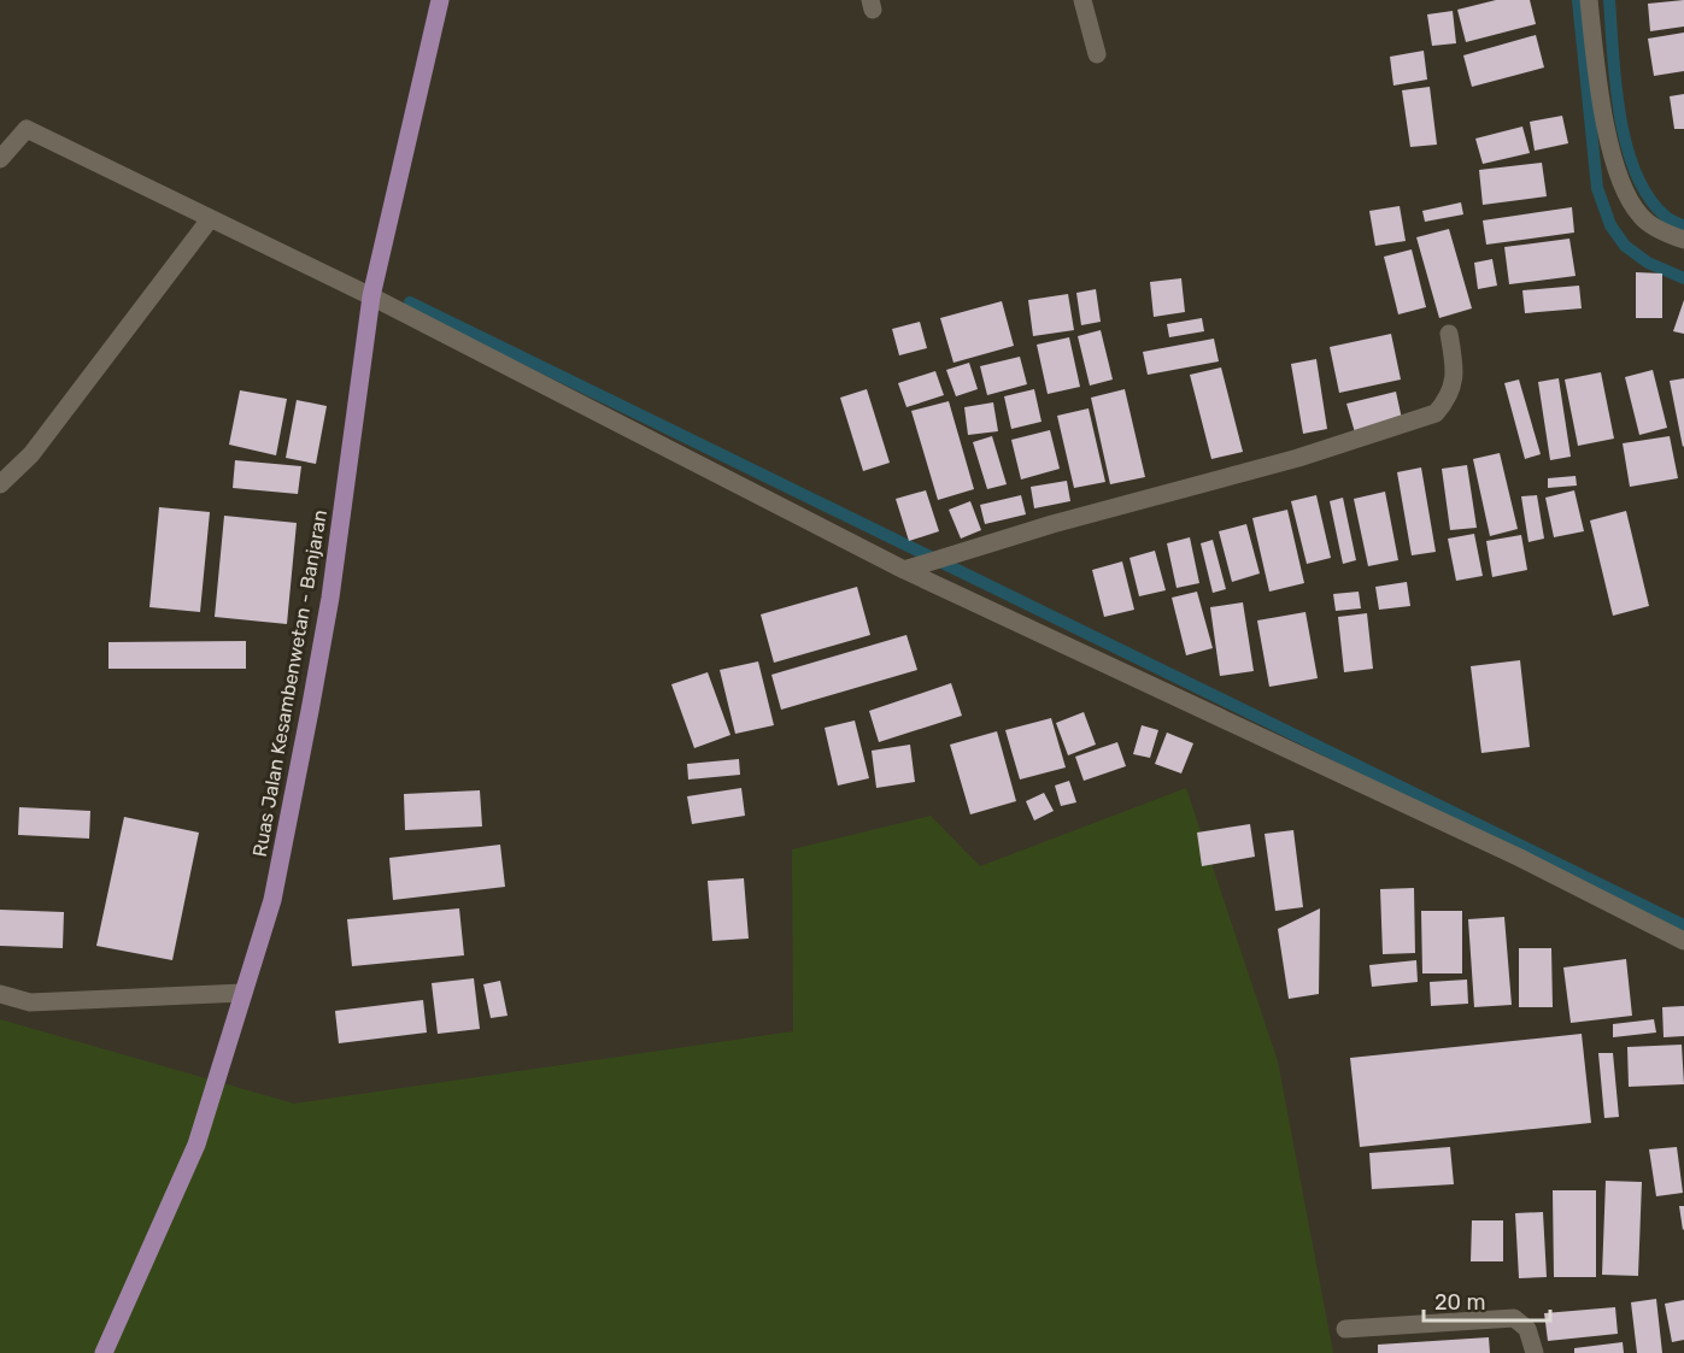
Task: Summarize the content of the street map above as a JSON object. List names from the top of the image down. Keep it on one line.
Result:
{"streets":{"main road":["Ruas Jalan Kesambenwetan - Banjaran"]},"scale_bar":"20 m"}
